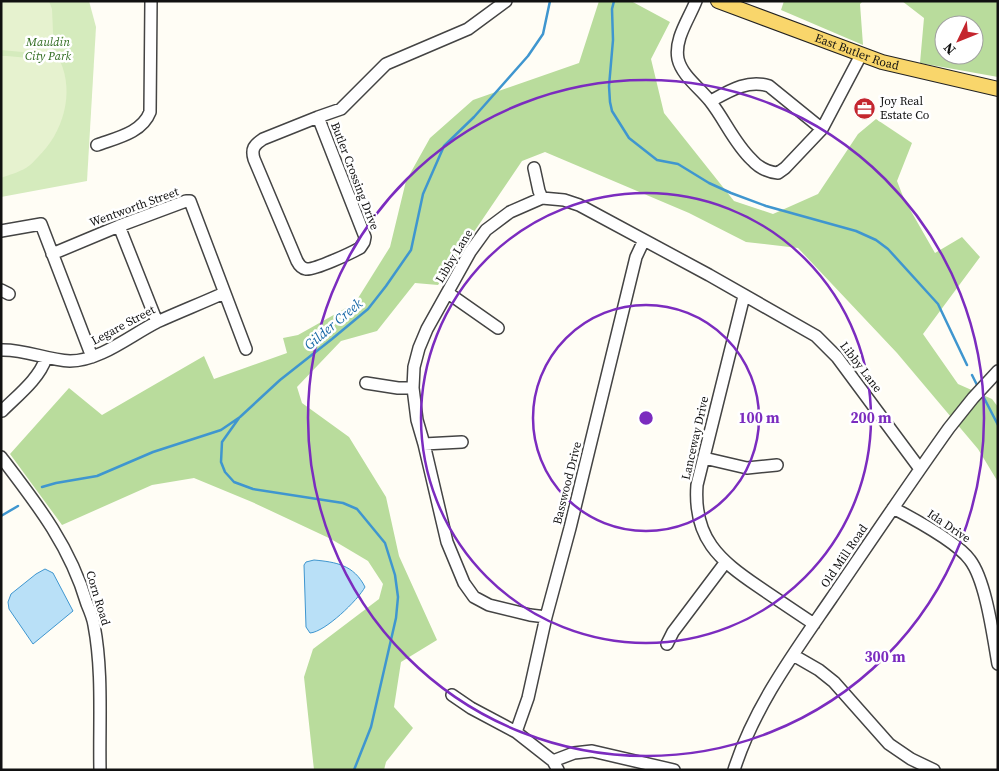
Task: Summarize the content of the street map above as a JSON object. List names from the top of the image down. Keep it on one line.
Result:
{"streets":{"main road":["East Butler Road"],"street":["Butler Crossing Drive","Wentworth Street","Libby Lane","Legare Street","Lanceway Drive","Basswood Drive","Ida Drive","Old Mill Road","Corn Road"]},"crossings":[["Wentworth Street","Legare Street"],["Libby Lane","Lanceway Drive"],["Libby Lane","Basswood Drive"],["Libby Lane","Old Mill Road"],["Lanceway Drive","Old Mill Road"],["Ida Drive","Old Mill Road"]],"water":["Gilder Creek"],"parks":["Mauldin City Park"],"places":{"office":["Joy Real Estate Co"]},"north":"bottom left","rings":["100 m","200 m","300 m"]}
